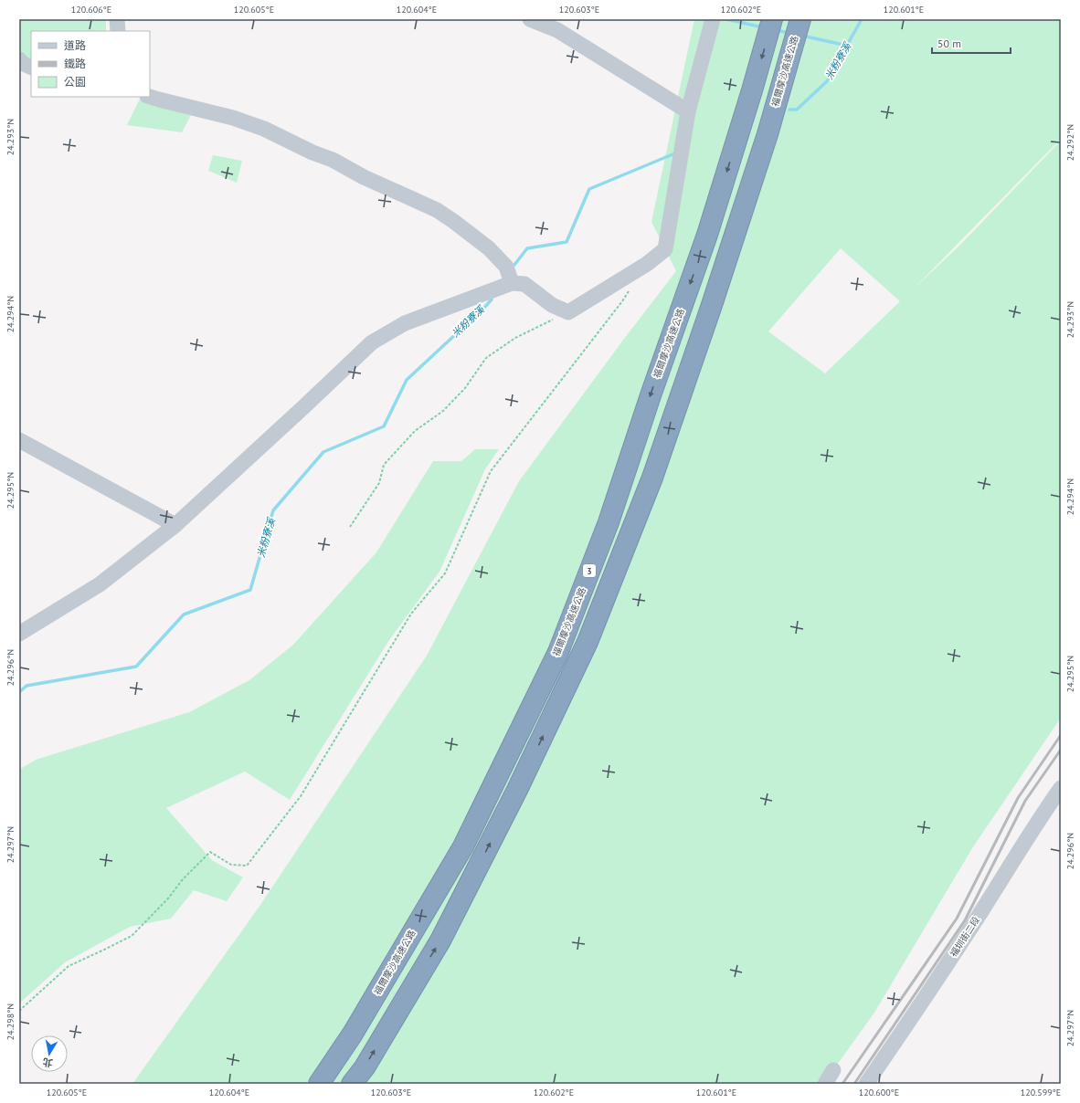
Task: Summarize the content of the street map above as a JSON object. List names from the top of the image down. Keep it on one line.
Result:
{"streets":{"highway":["福爾摩沙高速公路","3"],"street":["福圳街二段"]},"water":["米粉寮溪"],"legend":["道路","鐵路","公園"],"scale_bar":"50 m","north":"bottom","coordinates":["120.606°E","120.605°E","120.604°E","120.603°E","120.602°E","120.601°E","24.293°N","24.292°N","24.294°N","24.295°N","24.296°N","24.297°N","24.298°N","120.600°E","120.599°E"]}
